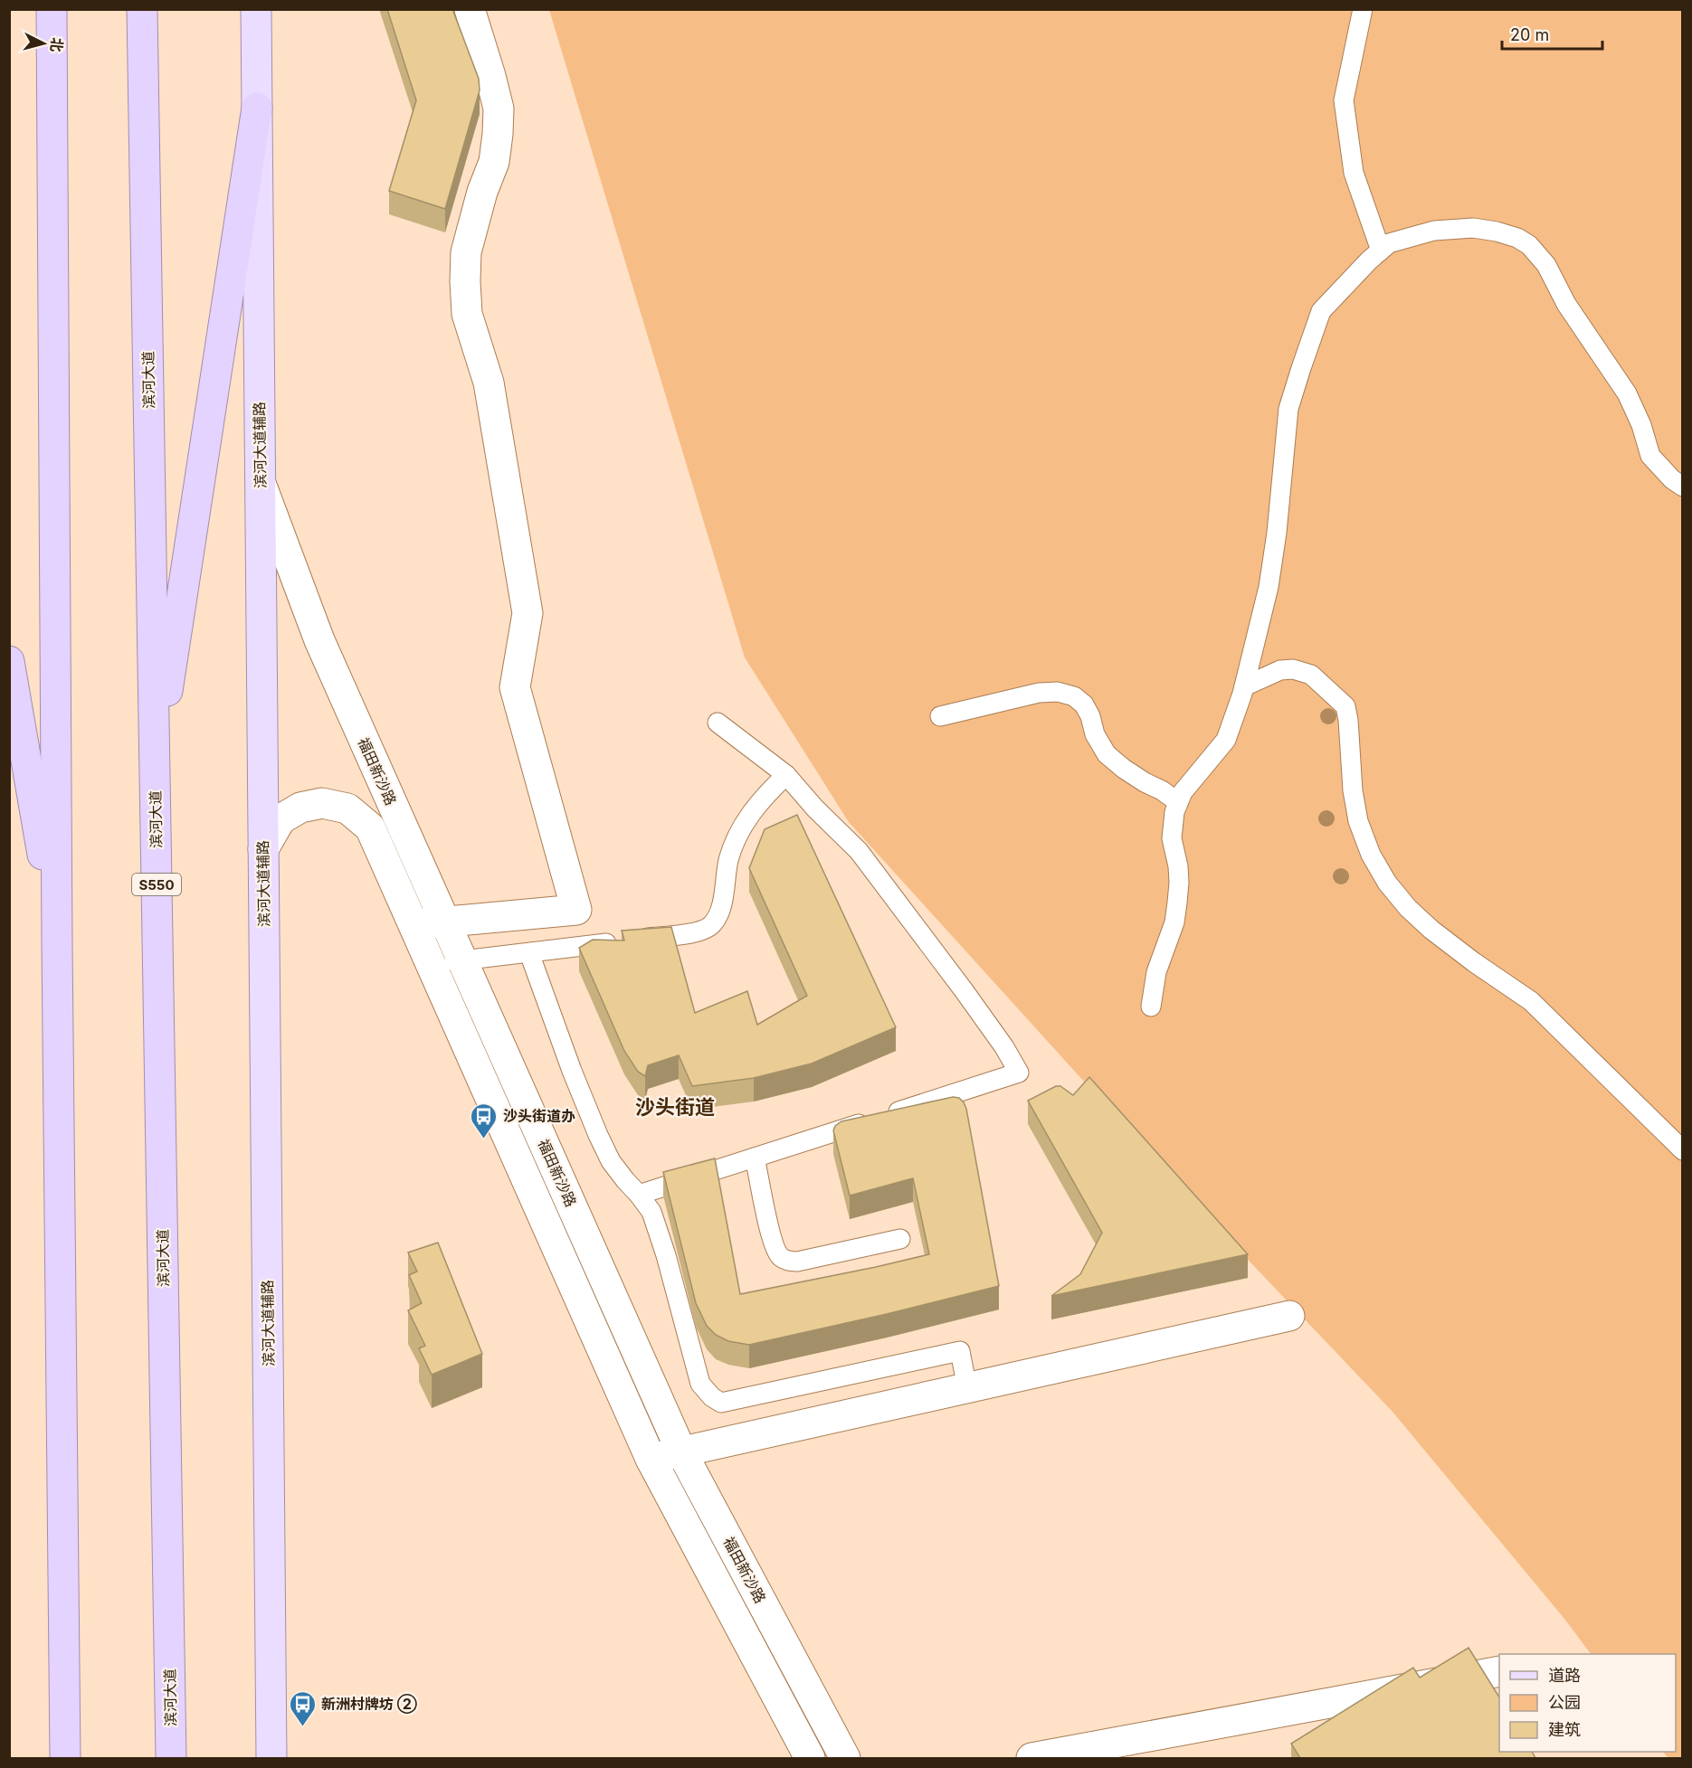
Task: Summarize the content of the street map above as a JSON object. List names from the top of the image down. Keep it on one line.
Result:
{"streets":{"highway":["滨河大道","S550"],"main road":["滨河大道辅路"],"street":["福田新沙路"]},"crossings":[["滨河大道辅路","福田新沙路"]],"districts":["沙头街道"],"places":{"bus stop":["沙头街道办","新洲村牌坊 ②"]},"legend":["道路","公园","建筑"],"scale_bar":"20 m","north":"right"}
